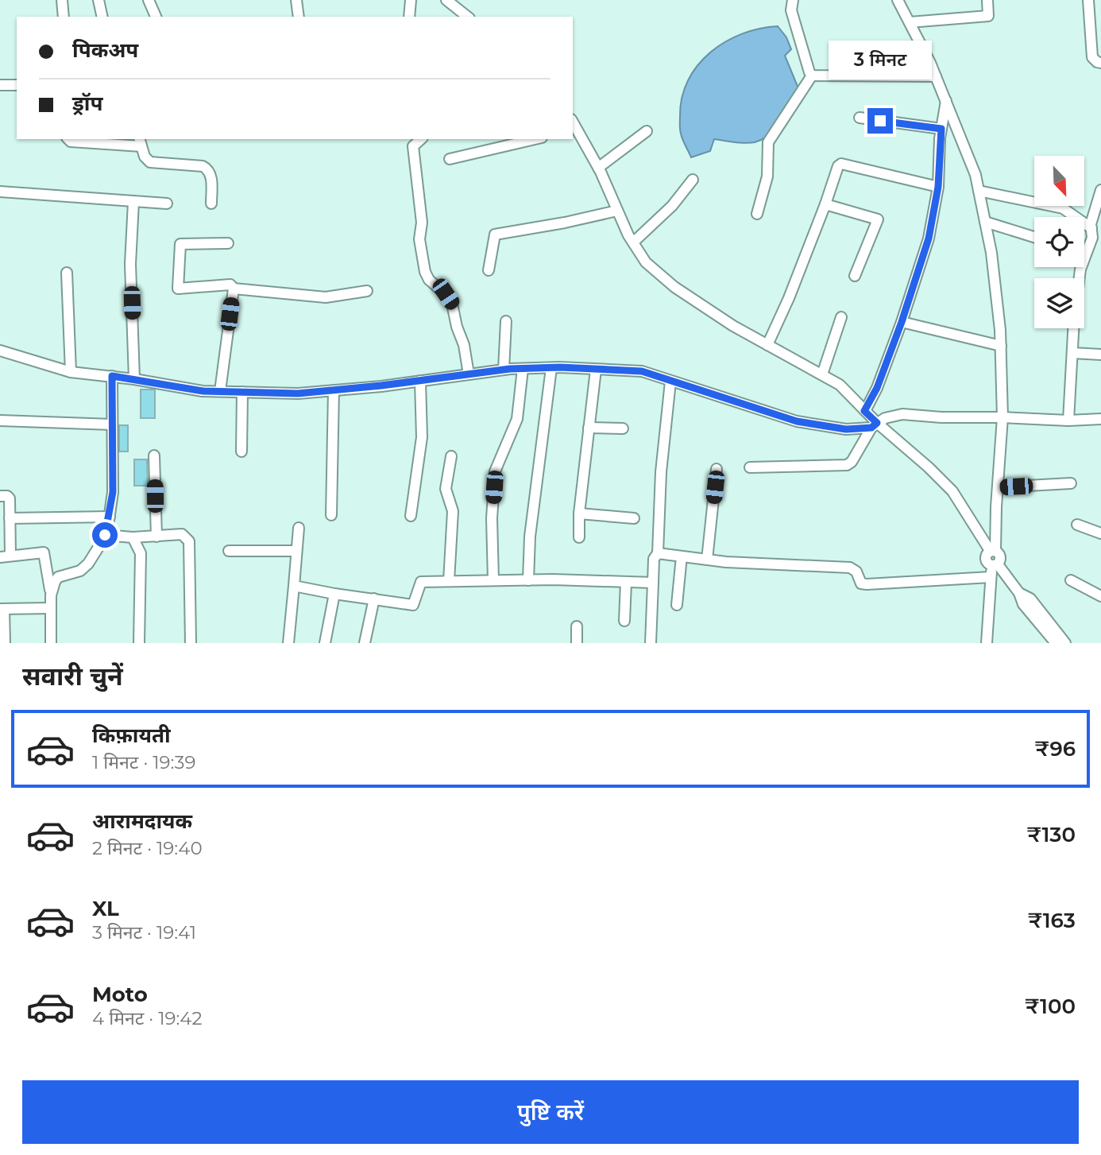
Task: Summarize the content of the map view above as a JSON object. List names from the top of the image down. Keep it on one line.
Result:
{"north":"bottom right","page":{"banner":["पिकअप","ड्रॉप"],"bubble":"3 मिनट","heading":"सवारी चुनें","list":[{"name":"किफ़ायती","note":"1 मिनट · 19:39","value":"₹96"},{"name":"आरामदायक","note":"2 मिनट · 19:40","value":"₹130"},{"name":"XL","note":"3 मिनट · 19:41","value":"₹163"},{"name":"Moto","note":"4 मिनट · 19:42","value":"₹100"}],"buttons":"पुष्टि करें"}}
